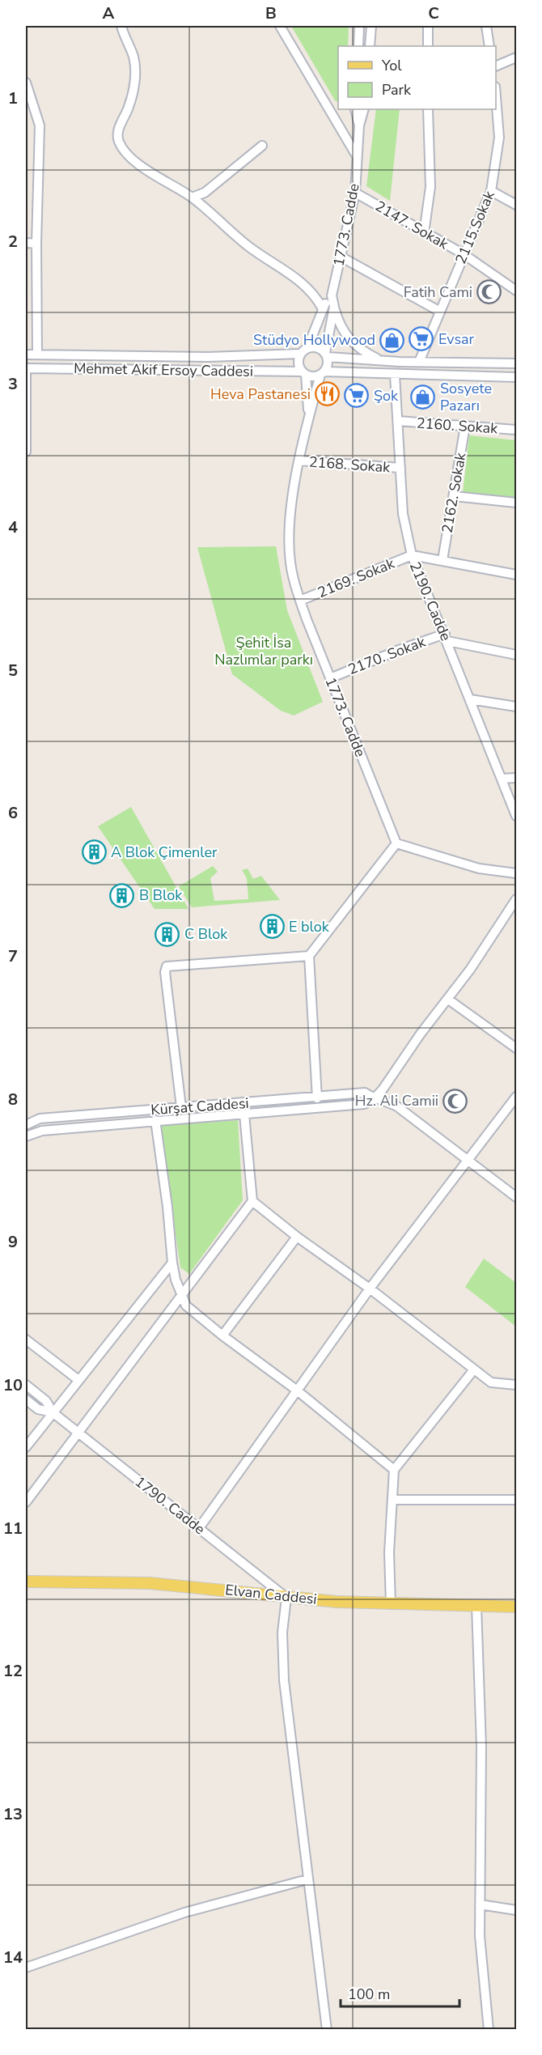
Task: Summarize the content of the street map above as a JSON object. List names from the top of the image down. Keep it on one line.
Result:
{"streets":{"main road":["Elvan Caddesi"],"street":["1773. Cadde","2147. Sokak","2115.Sokak","Mehmet Akif Ersoy Caddesi","2160. Sokak","2168. Sokak","2162. Sokak","2169. Sokak","2190. Cadde","2170. Sokak","Kürşat Caddesi","1790. Cadde"]},"crossings":[["1773. Cadde","2147. Sokak"],["1773. Cadde","Mehmet Akif Ersoy Caddesi"],["1773. Cadde","2168. Sokak"],["1773. Cadde","2169. Sokak"],["1773. Cadde","2170. Sokak"],["2147. Sokak","2115.Sokak"],["2160. Sokak","2162. Sokak"],["2160. Sokak","2190. Cadde"],["2168. Sokak","2190. Cadde"],["2169. Sokak","2190. Cadde"],["2190. Cadde","2170. Sokak"],["1790. Cadde","Elvan Caddesi"]],"parks":["Şehit İsa Nazlımlar parkı"],"places":{"mosque":["Fatih Cami","Hz. Ali Camii"],"supermarket":["Evsar","Şok"],"shop":["Stüdyo Hollywood","Sosyete Pazarı"],"restaurant":["Heva Pastanesi"],"building":["A Blok Çimenler","B Blok","E blok","C Blok"]},"legend":["Yol","Park"],"scale_bar":"100 m","grid":{"columns":["A","B","C"],"rows":["1","2","3","4","5","6","7","8","9","10","11","12","13","14"]}}
